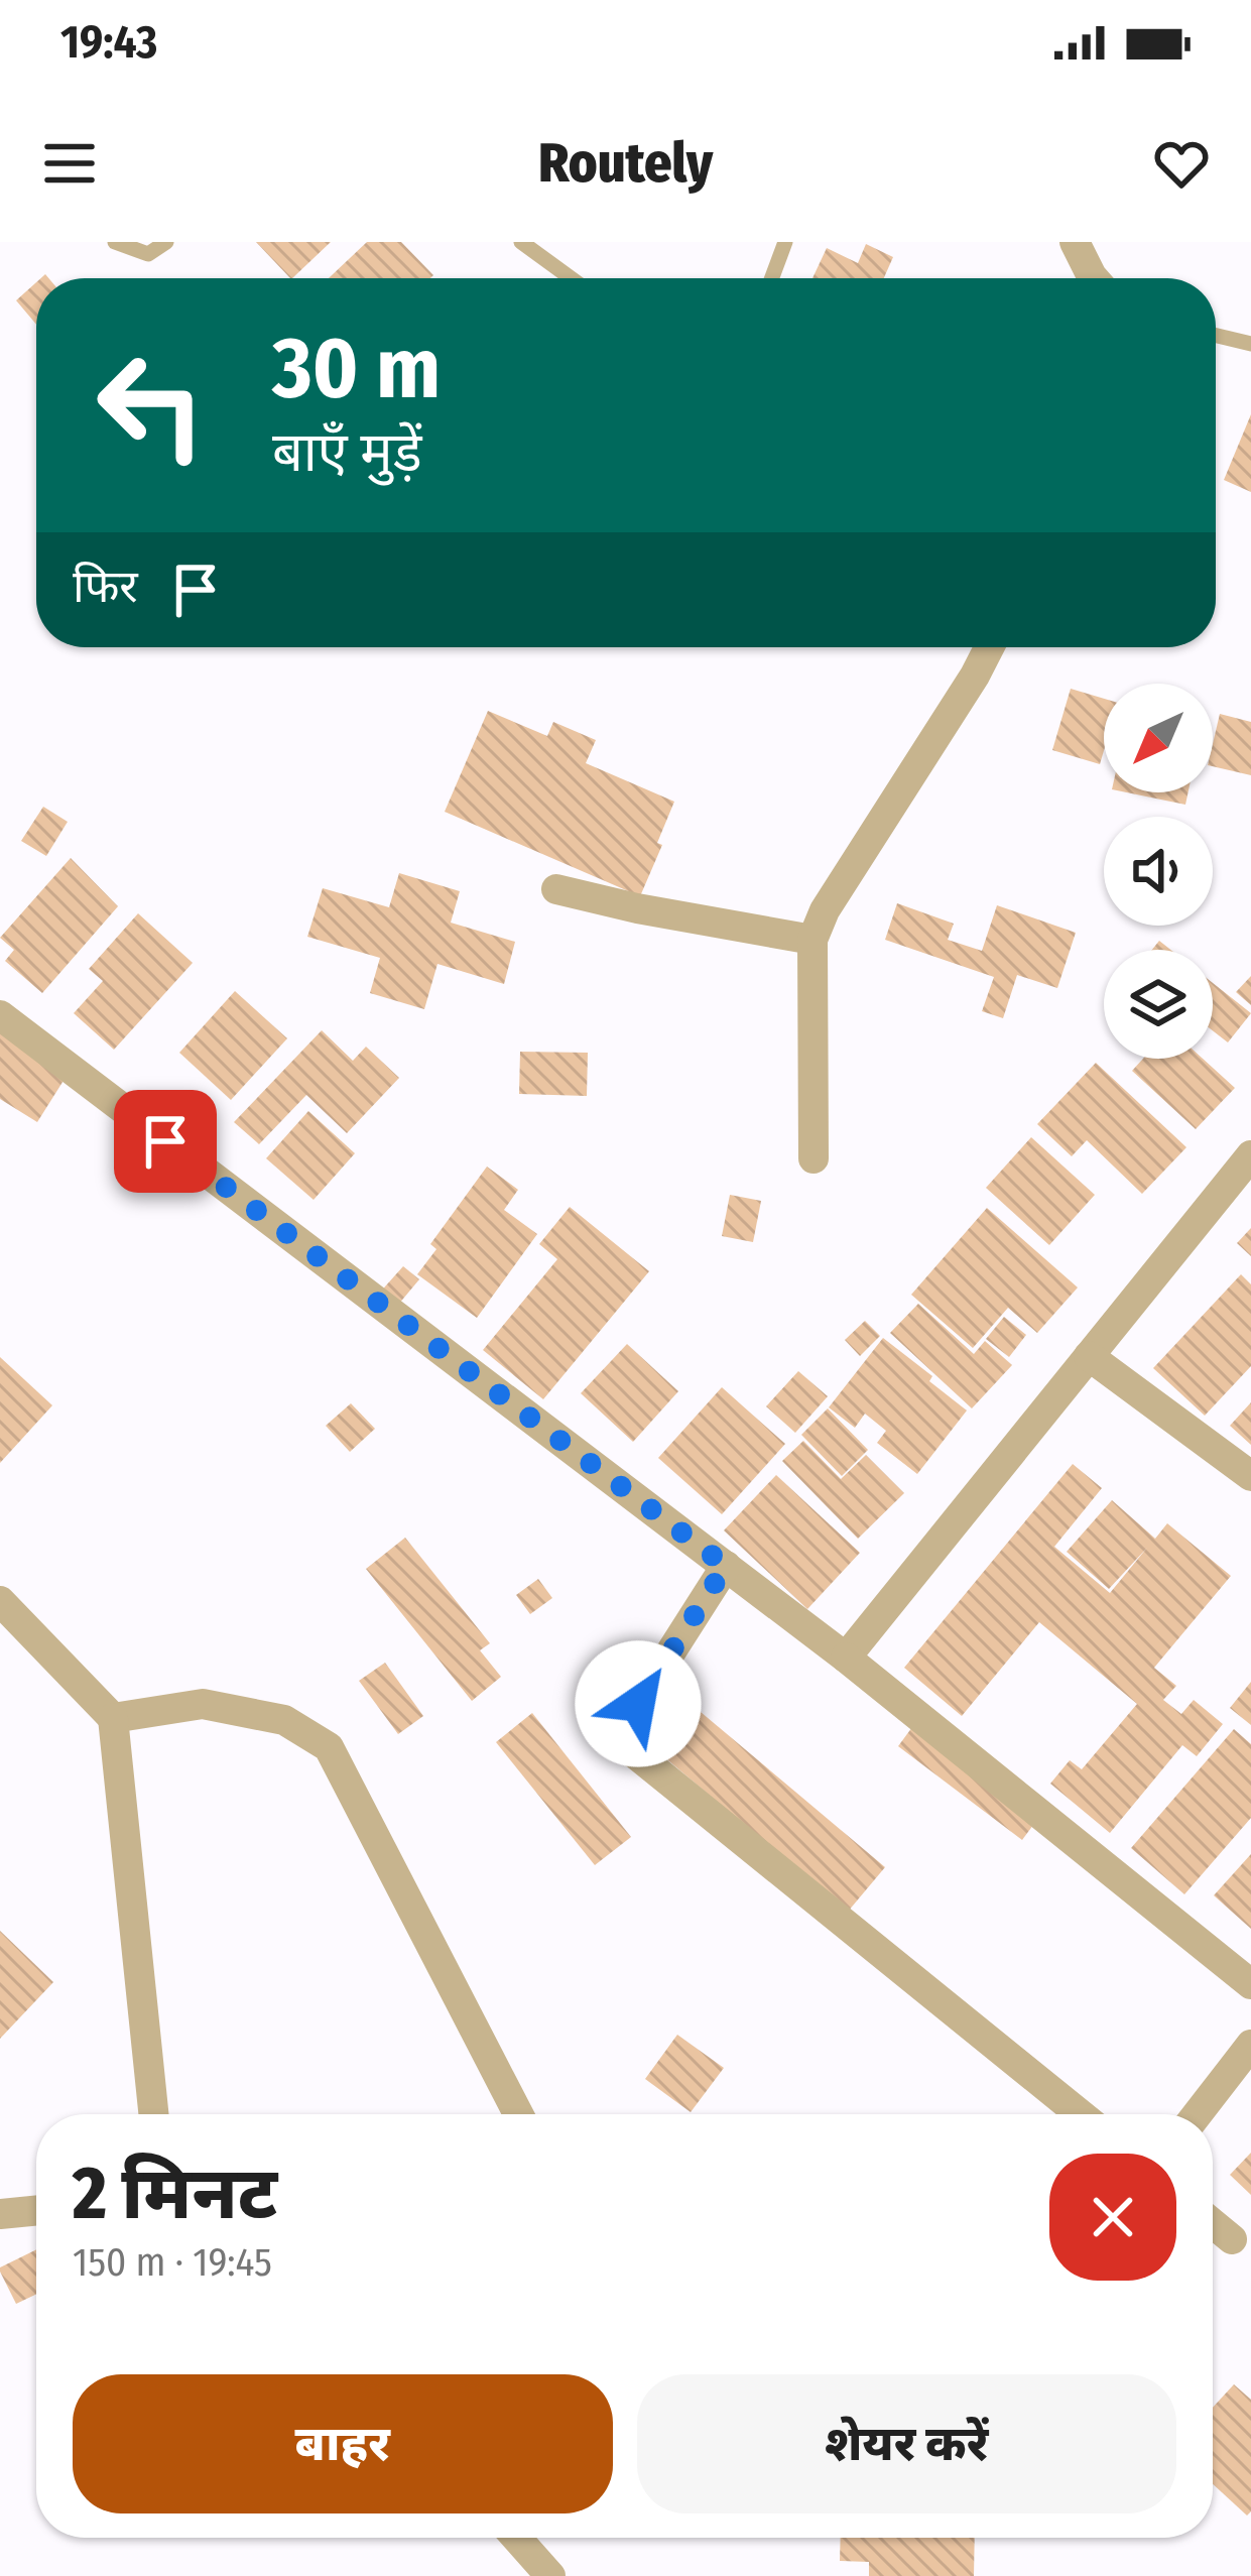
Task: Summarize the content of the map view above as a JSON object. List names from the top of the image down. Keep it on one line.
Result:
{"north":"bottom left","page":{"status":"19:43","header":"Routely","turn":["30 m","बाएँ मुड़ें"],"then":"फिर","heading":["2 मिनट","150 m · 19:45"],"buttons":["बाहर","शेयर करें"]}}
